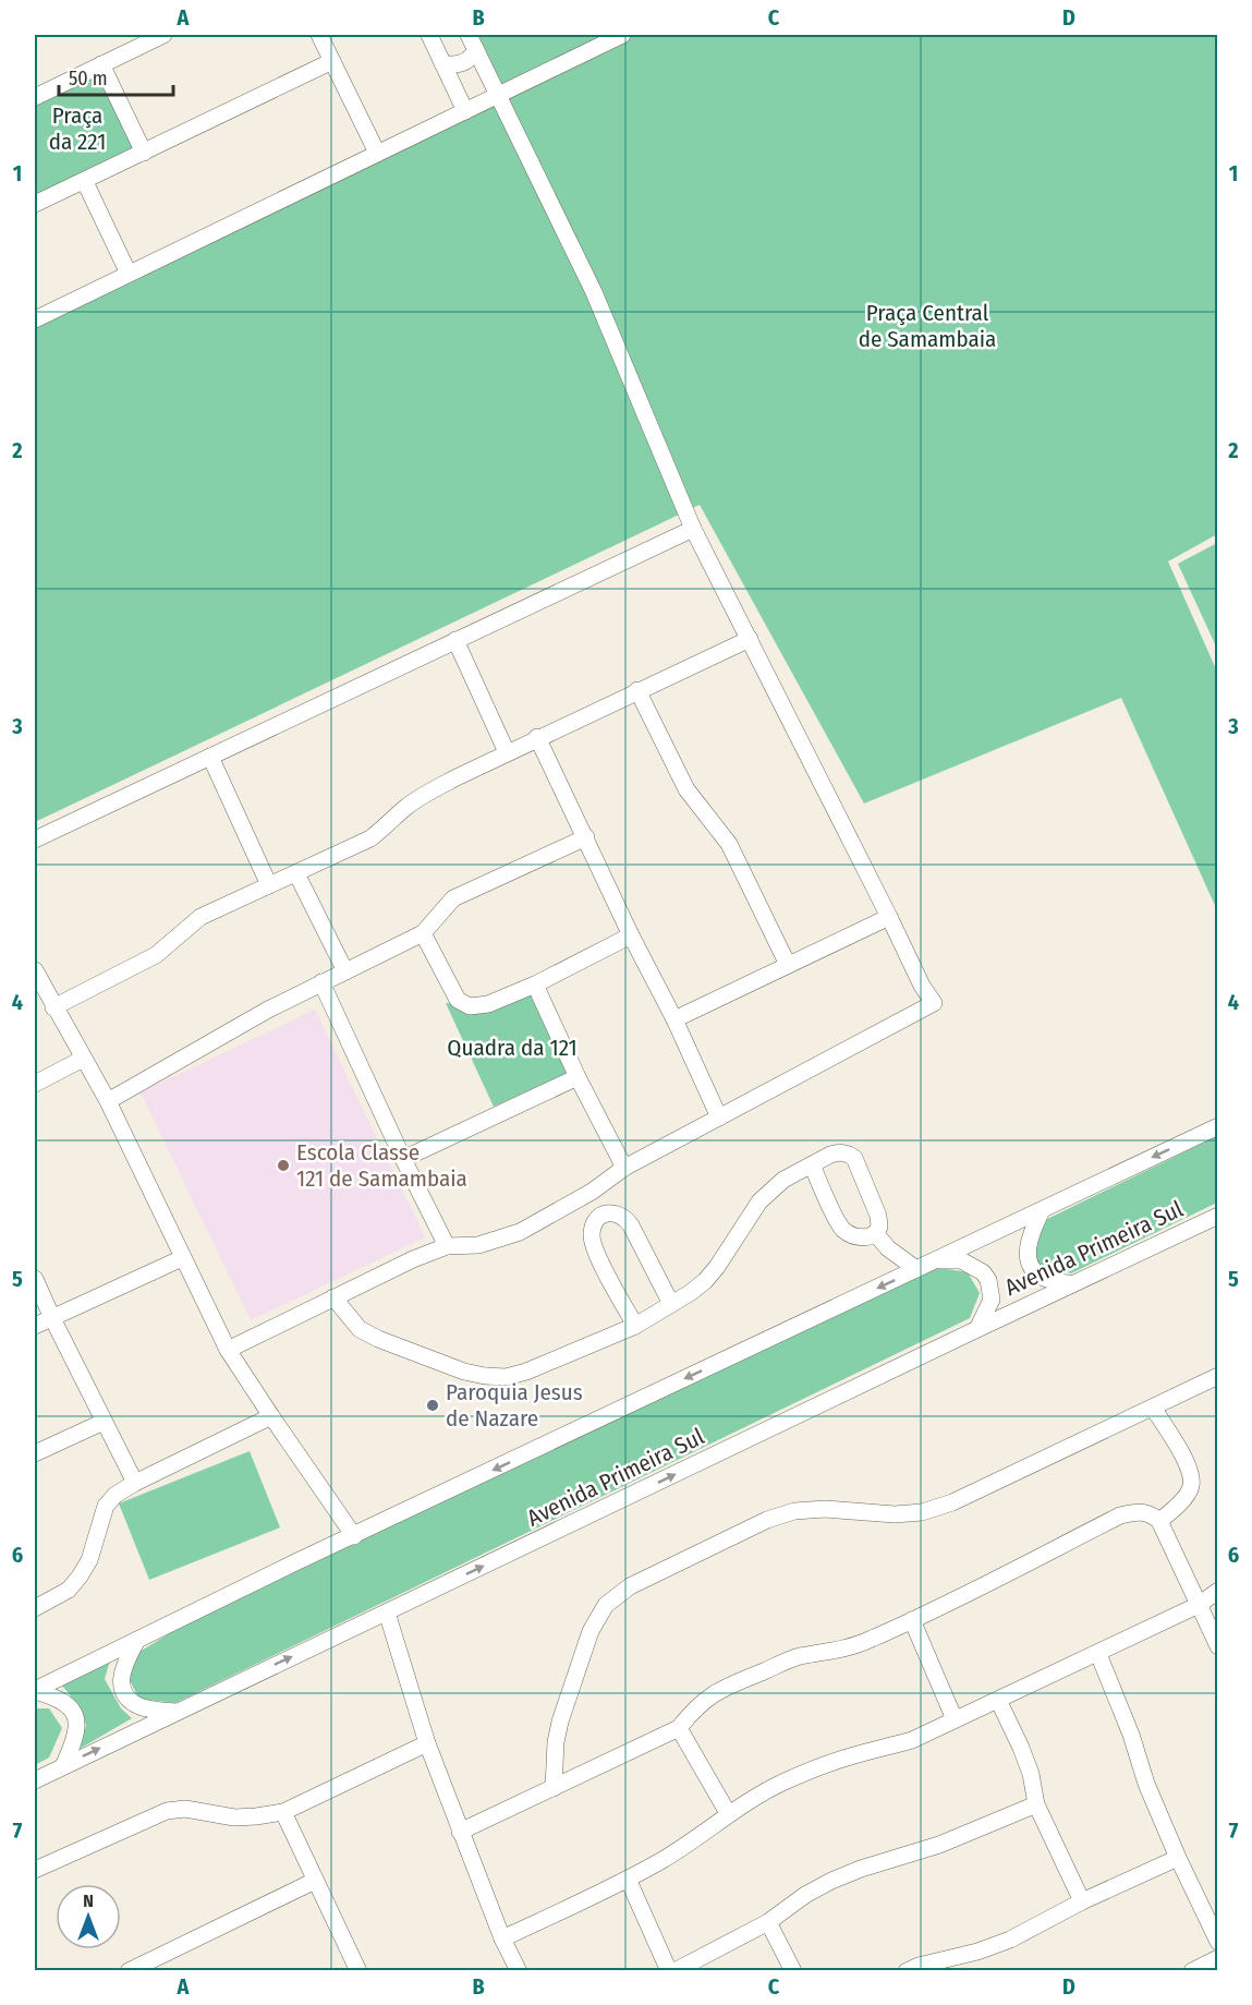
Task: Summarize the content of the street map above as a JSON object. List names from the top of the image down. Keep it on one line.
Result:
{"streets":{"street":["Avenida Primeira Sul"]},"parks":["Praça da 221","Praça Central de Samambaia","Quadra da 121"],"places":["Escola Classe 121 de Samambaia","Paroquia Jesus de Nazare"],"scale_bar":"50 m","north":"top","grid":{"columns":["A","B","C","D"],"rows":["1","2","3","4","5","6","7"]}}
